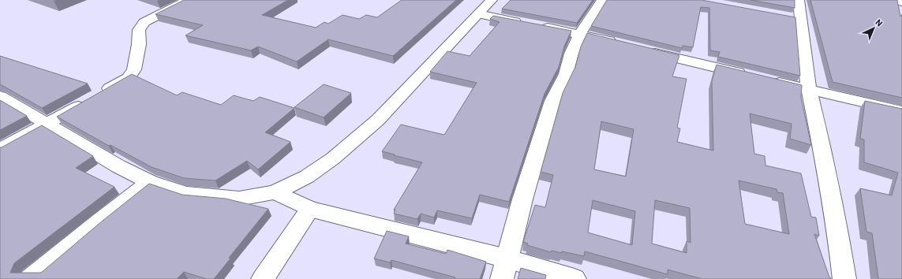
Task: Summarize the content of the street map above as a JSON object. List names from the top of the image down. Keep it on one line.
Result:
{"north":"top right"}
